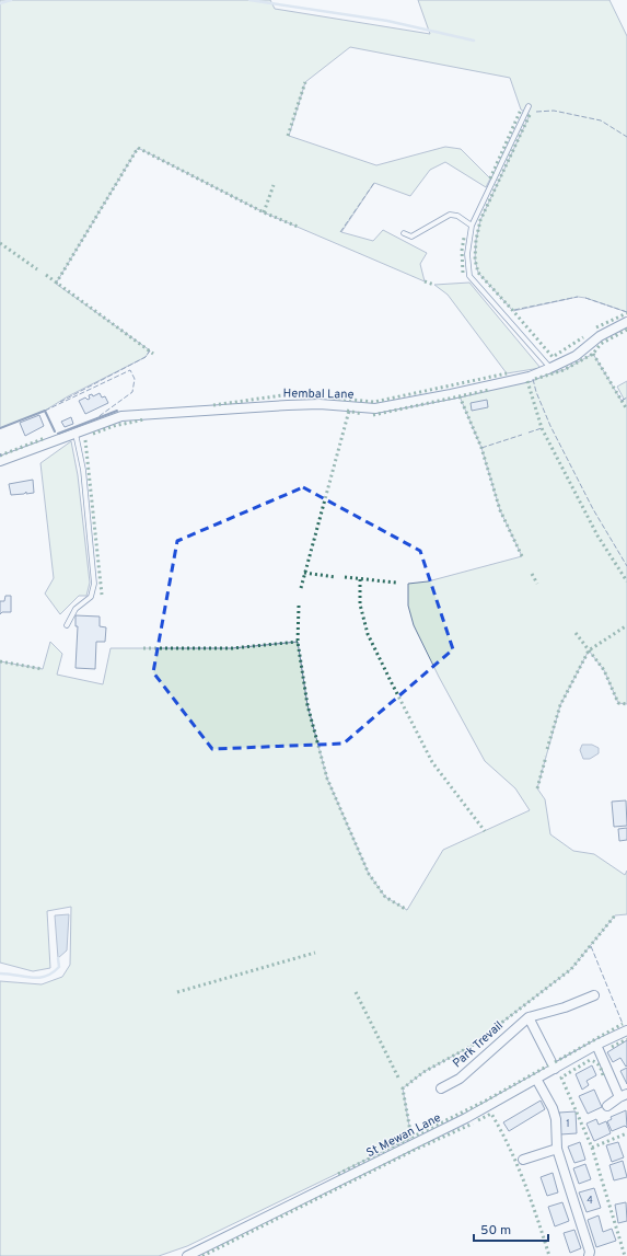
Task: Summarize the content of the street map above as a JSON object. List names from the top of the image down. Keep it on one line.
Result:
{"streets":{"street":["Hembal Lane","Park Trevail","St Mewan Lane"]},"house_numbers":["1","4"],"scale_bar":"50 m"}
